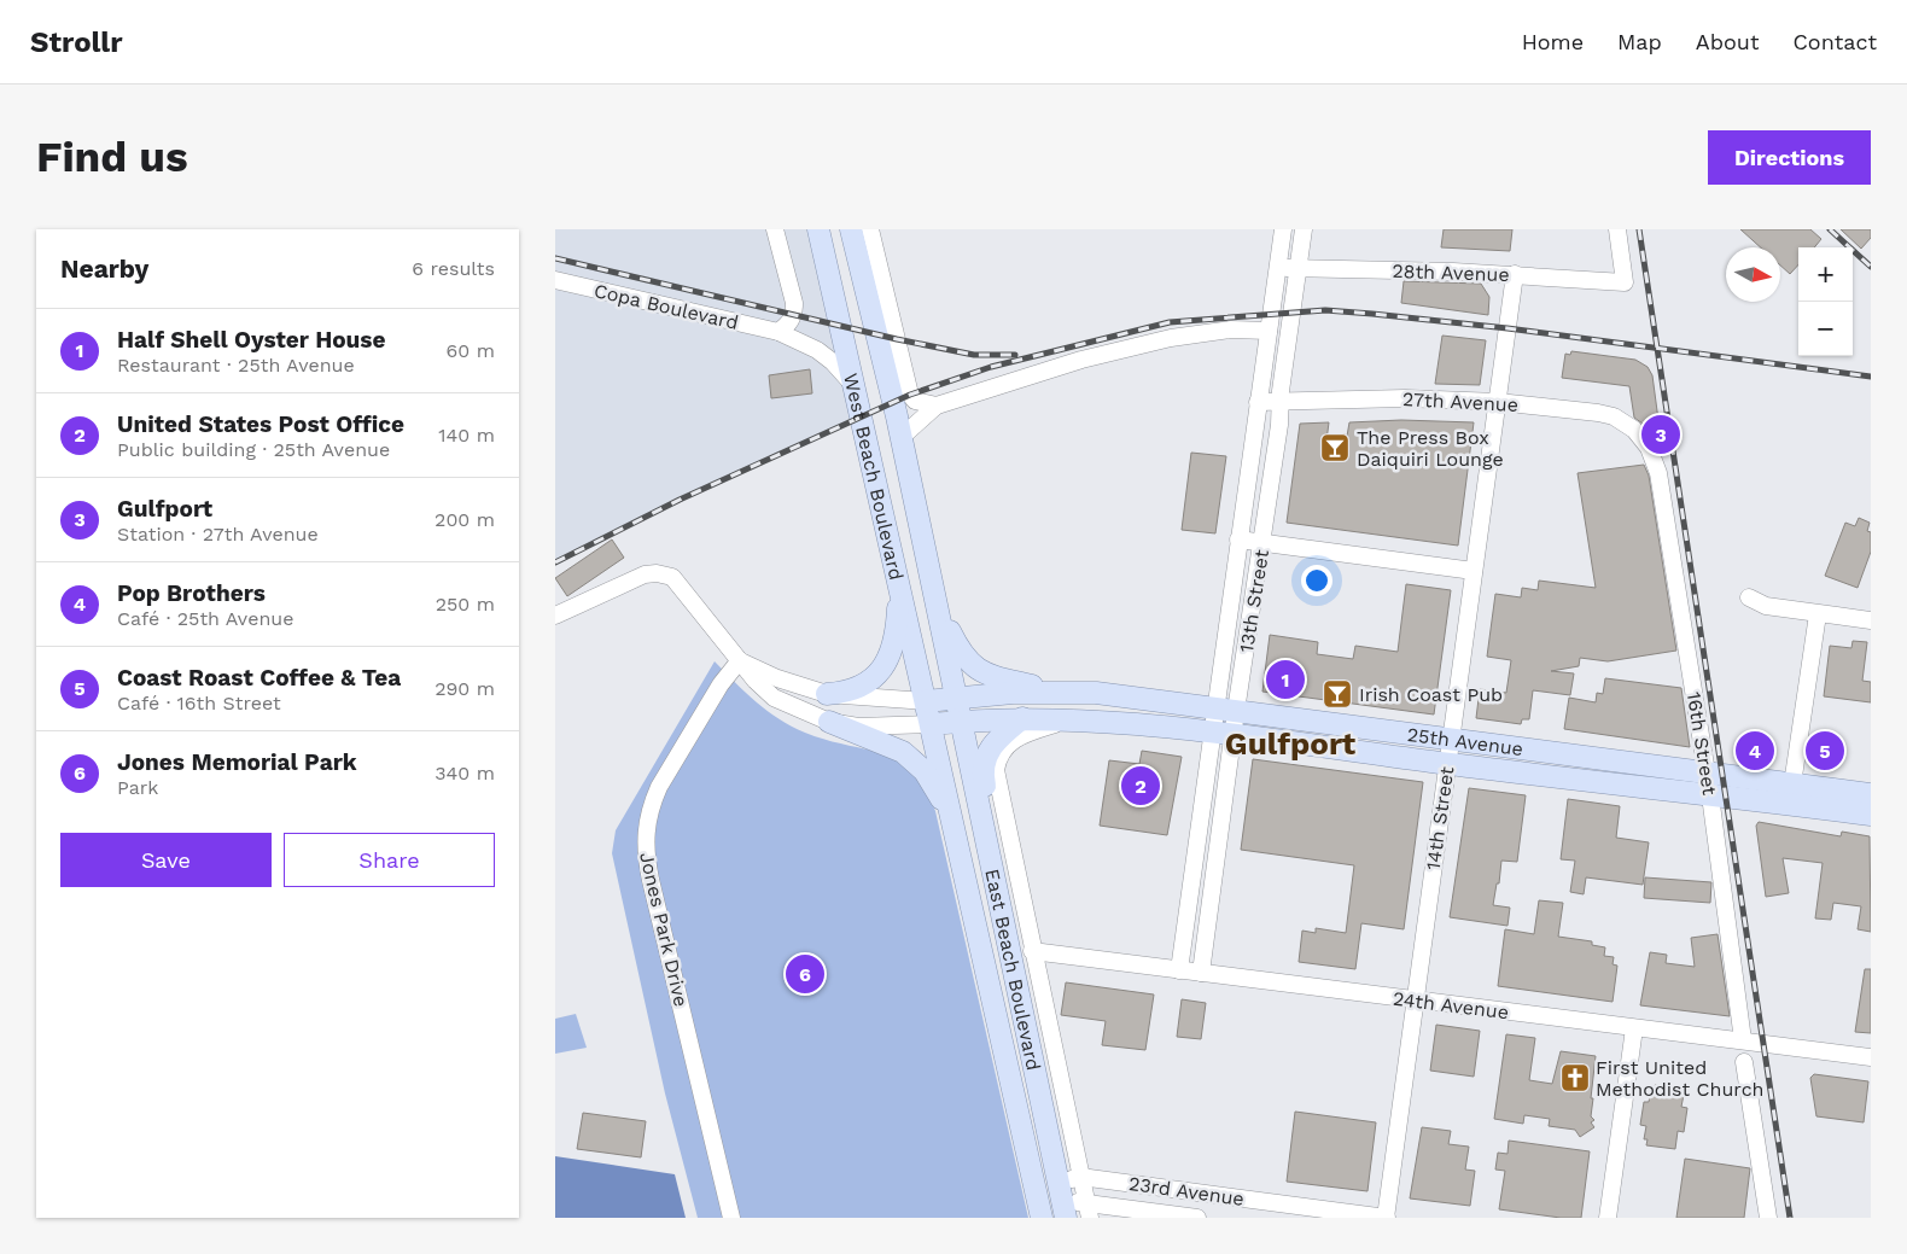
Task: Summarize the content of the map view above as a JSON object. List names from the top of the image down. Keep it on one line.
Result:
{"streets":{"main road":["West Beach Boulevard","25th Avenue","East Beach Boulevard"],"street":["28th Avenue","Copa Boulevard","27th Avenue","13th Street","16th Street","14th Street","Jones Park Drive","24th Avenue","23rd Avenue"]},"crossings":[["28th Avenue","13th Street"],["28th Avenue","14th Street"],["Copa Boulevard","West Beach Boulevard"],["27th Avenue","13th Street"],["27th Avenue","16th Street"],["27th Avenue","14th Street"],["West Beach Boulevard","25th Avenue"],["West Beach Boulevard","East Beach Boulevard"],["13th Street","25th Avenue"],["13th Street","24th Avenue"],["25th Avenue","16th Street"],["25th Avenue","14th Street"],["25th Avenue","East Beach Boulevard"],["16th Street","24th Avenue"],["14th Street","24th Avenue"],["14th Street","23rd Avenue"],["East Beach Boulevard","23rd Avenue"]],"districts":["Gulfport"],"places":{"bar":["The Press Box Daiquiri Lounge","Irish Coast Pub"],"church":["First United Methodist Church"]},"north":"right","page":{"header":"Strollr","nav":["Home","Map","About","Contact"],"buttons":["Directions",["Save","Share"]],"title":"Find us","heading":["Nearby","6 results"],"map_buttons":["+","−"],"list":[{"mark":"1","name":"Half Shell Oyster House","note":"Restaurant · 25th Avenue","value":"60 m"},{"mark":"2","name":"United States Post Office","note":"Public building · 25th Avenue","value":"140 m"},{"mark":"3","name":"Gulfport","note":"Station · 27th Avenue","value":"200 m"},{"mark":"4","name":"Pop Brothers","note":"Café · 25th Avenue","value":"250 m"},{"mark":"5","name":"Coast Roast Coffee & Tea","note":"Café · 16th Street","value":"290 m"},{"mark":"6","name":"Jones Memorial Park","note":"Park","value":"340 m"}],"pins":["3","1","4","5","2","6"]}}
